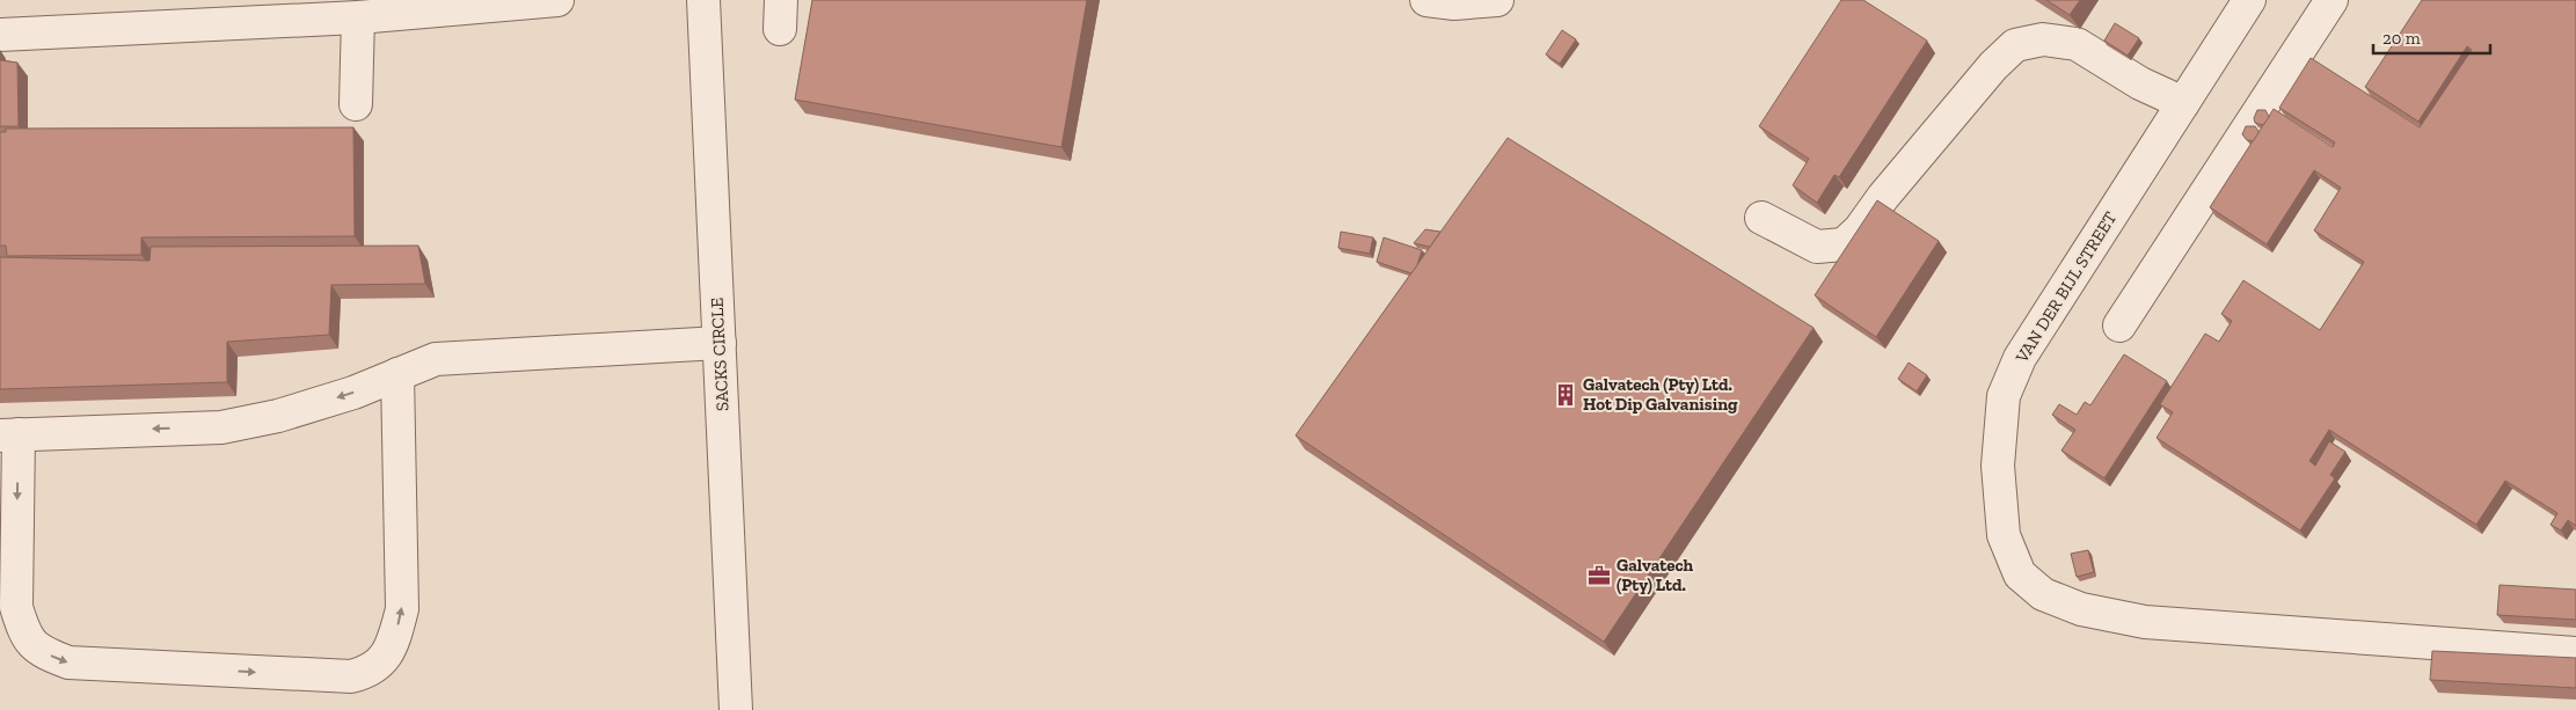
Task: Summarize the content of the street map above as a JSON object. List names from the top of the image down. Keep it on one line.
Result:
{"streets":{"lane":["VAN DER BIJL STREET","SACKS CIRCLE"]},"places":{"building":["Galvatech (Pty) Ltd. Hot Dip Galvanising"],"office":["Galvatech (Pty) Ltd."]},"scale_bar":"20 m"}
